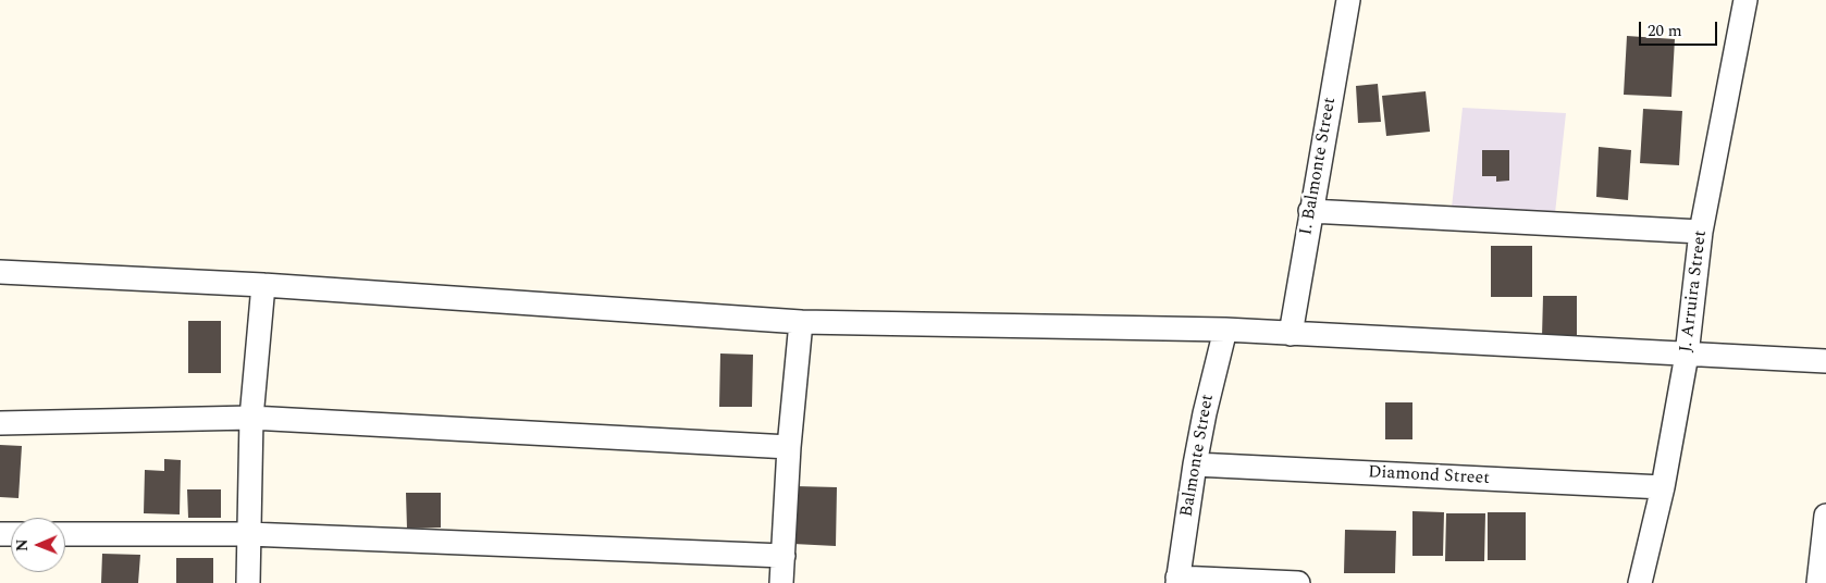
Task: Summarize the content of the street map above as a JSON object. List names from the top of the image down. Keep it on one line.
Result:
{"streets":{"street":["I. Balmonte Street","J. Arruira Street","Balmonte Street","Diamond Street"]},"crossings":[["J. Arruira Street","Diamond Street"],["Balmonte Street","Diamond Street"]],"scale_bar":"20 m","north":"left"}
